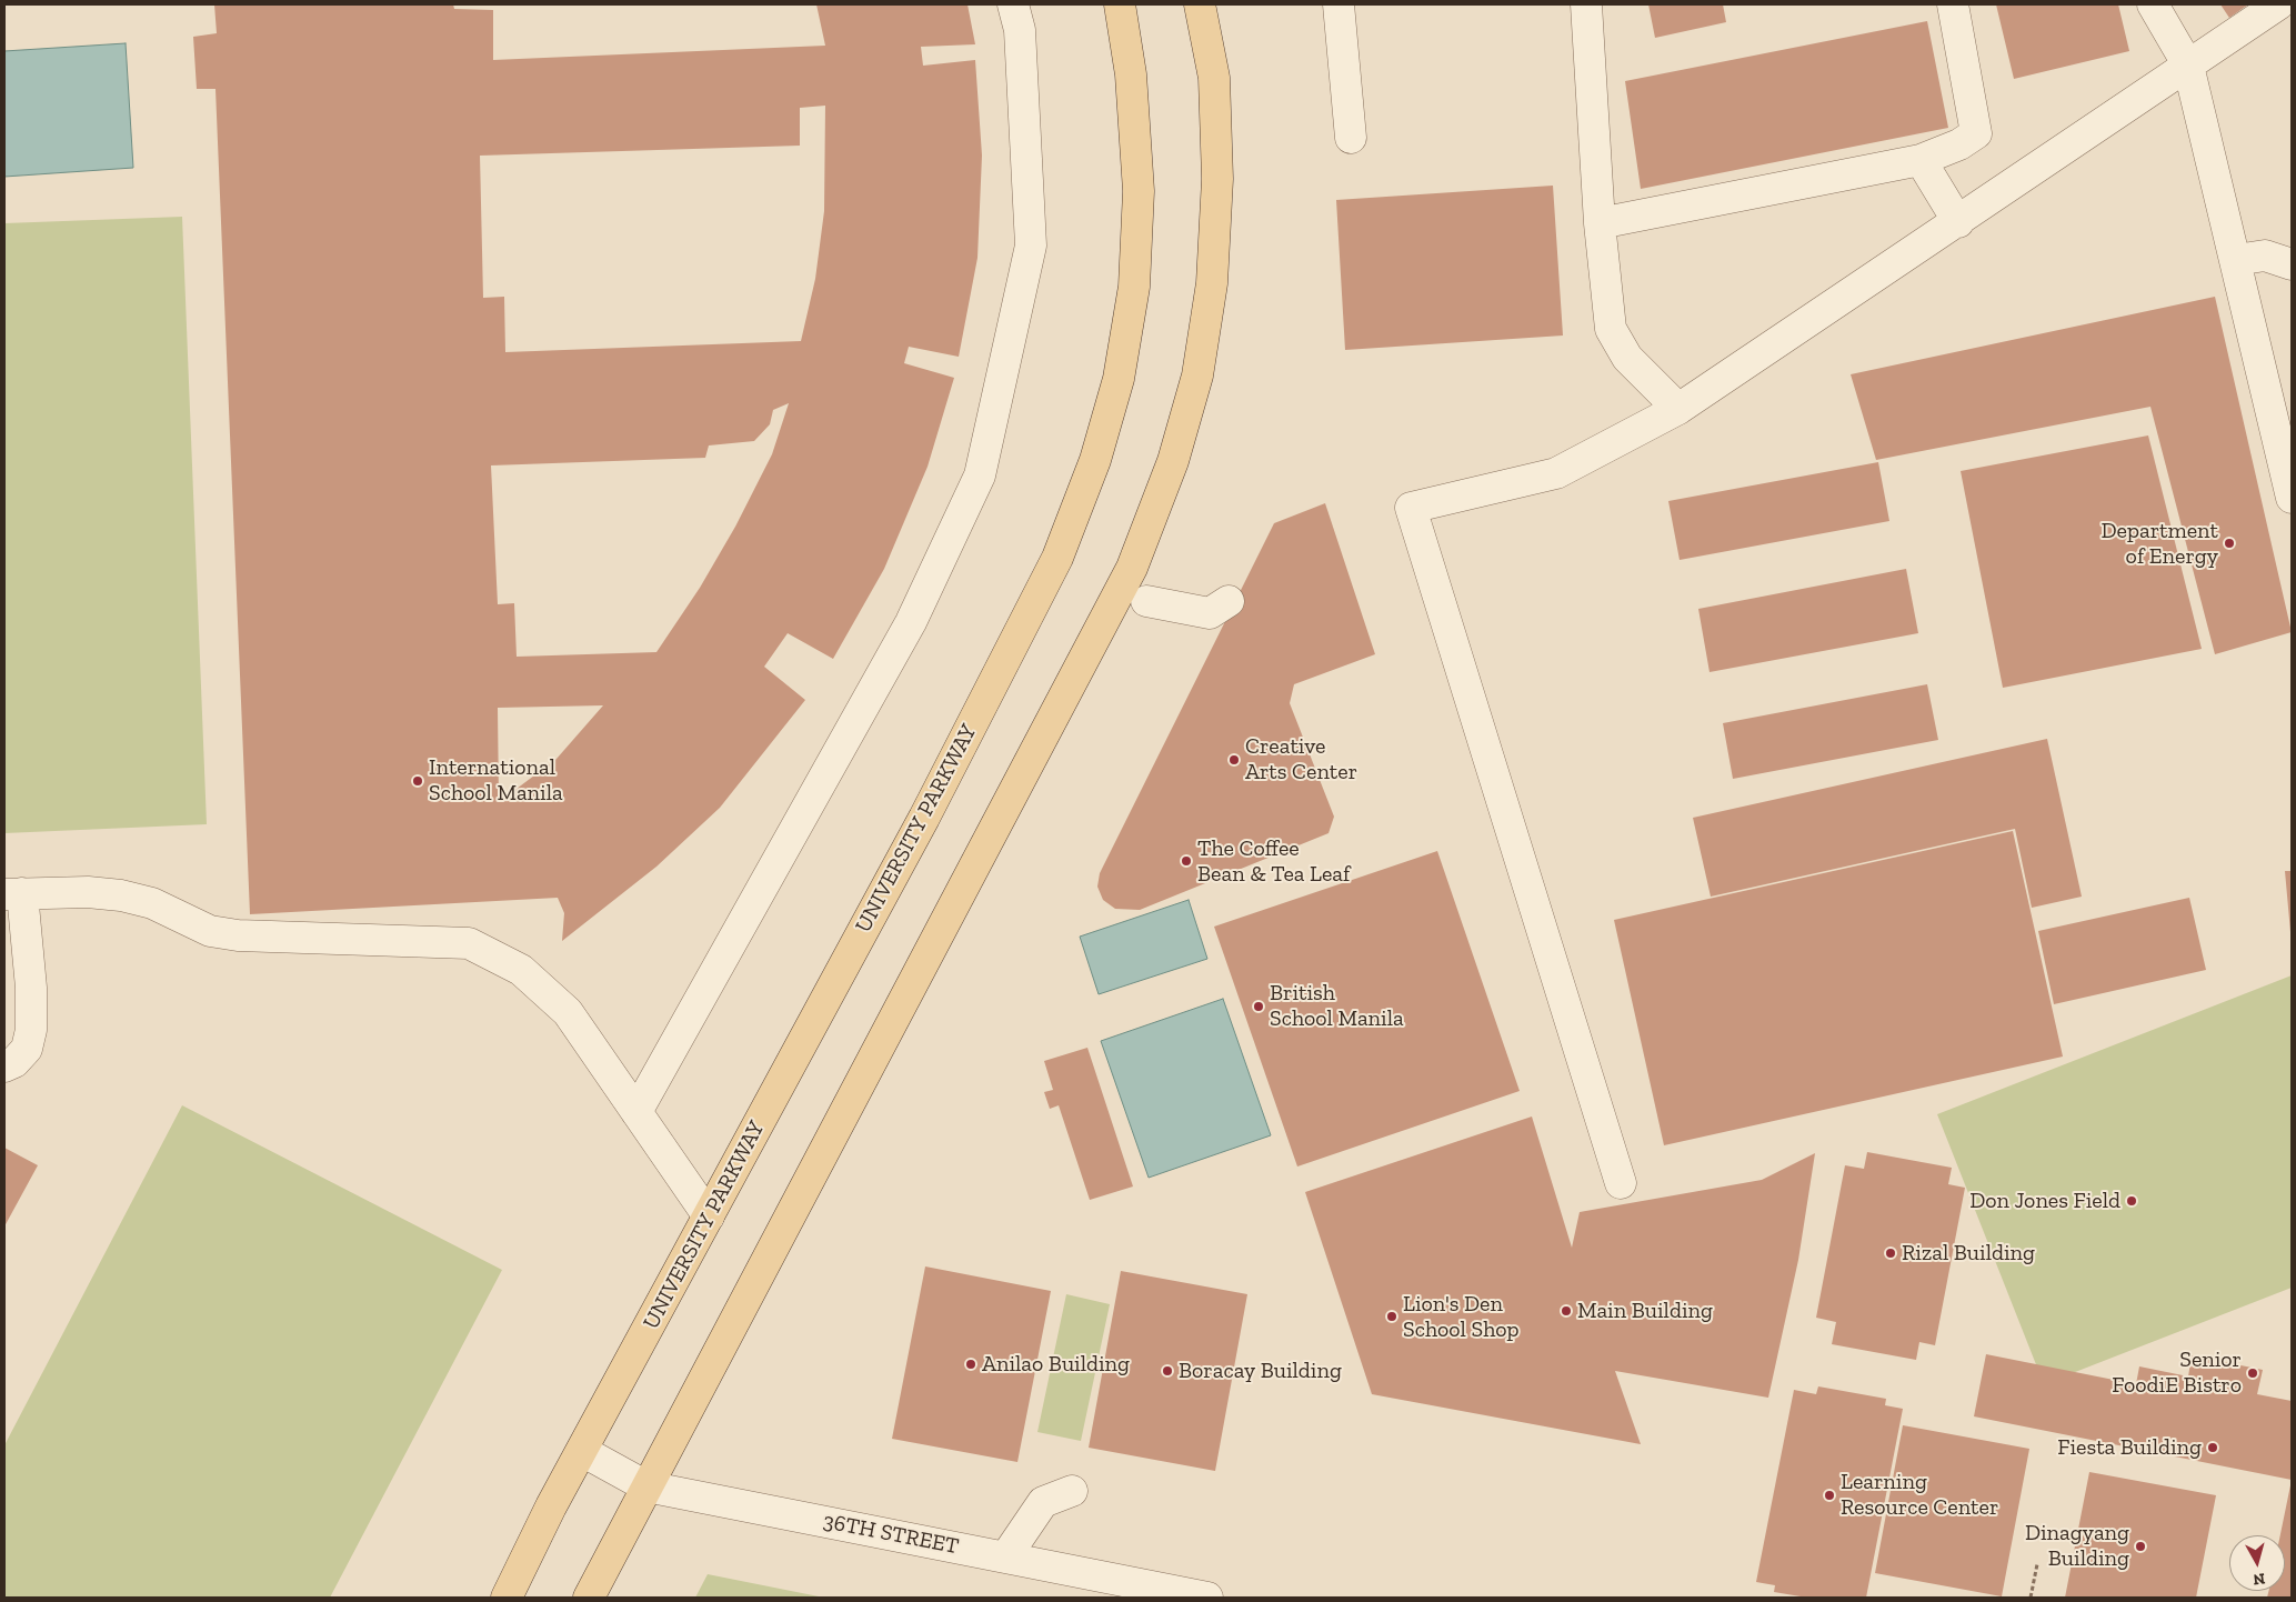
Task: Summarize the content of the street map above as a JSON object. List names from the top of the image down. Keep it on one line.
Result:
{"streets":{"main road":["UNIVERSITY PARKWAY"],"street":["36TH STREET"]},"crossings":[["UNIVERSITY PARKWAY","36TH STREET"]],"places":["Department of Energy","Creative Arts Center","International School Manila","The Coffee Bean & Tea Leaf","British School Manila","Don Jones Field","Rizal Building","Main Building","Lion's Den School Shop","Anilao Building","Boracay Building","Senior FoodiE Bistro","Fiesta Building","Learning Resource Center","Dinagyang Building"],"north":"bottom"}
